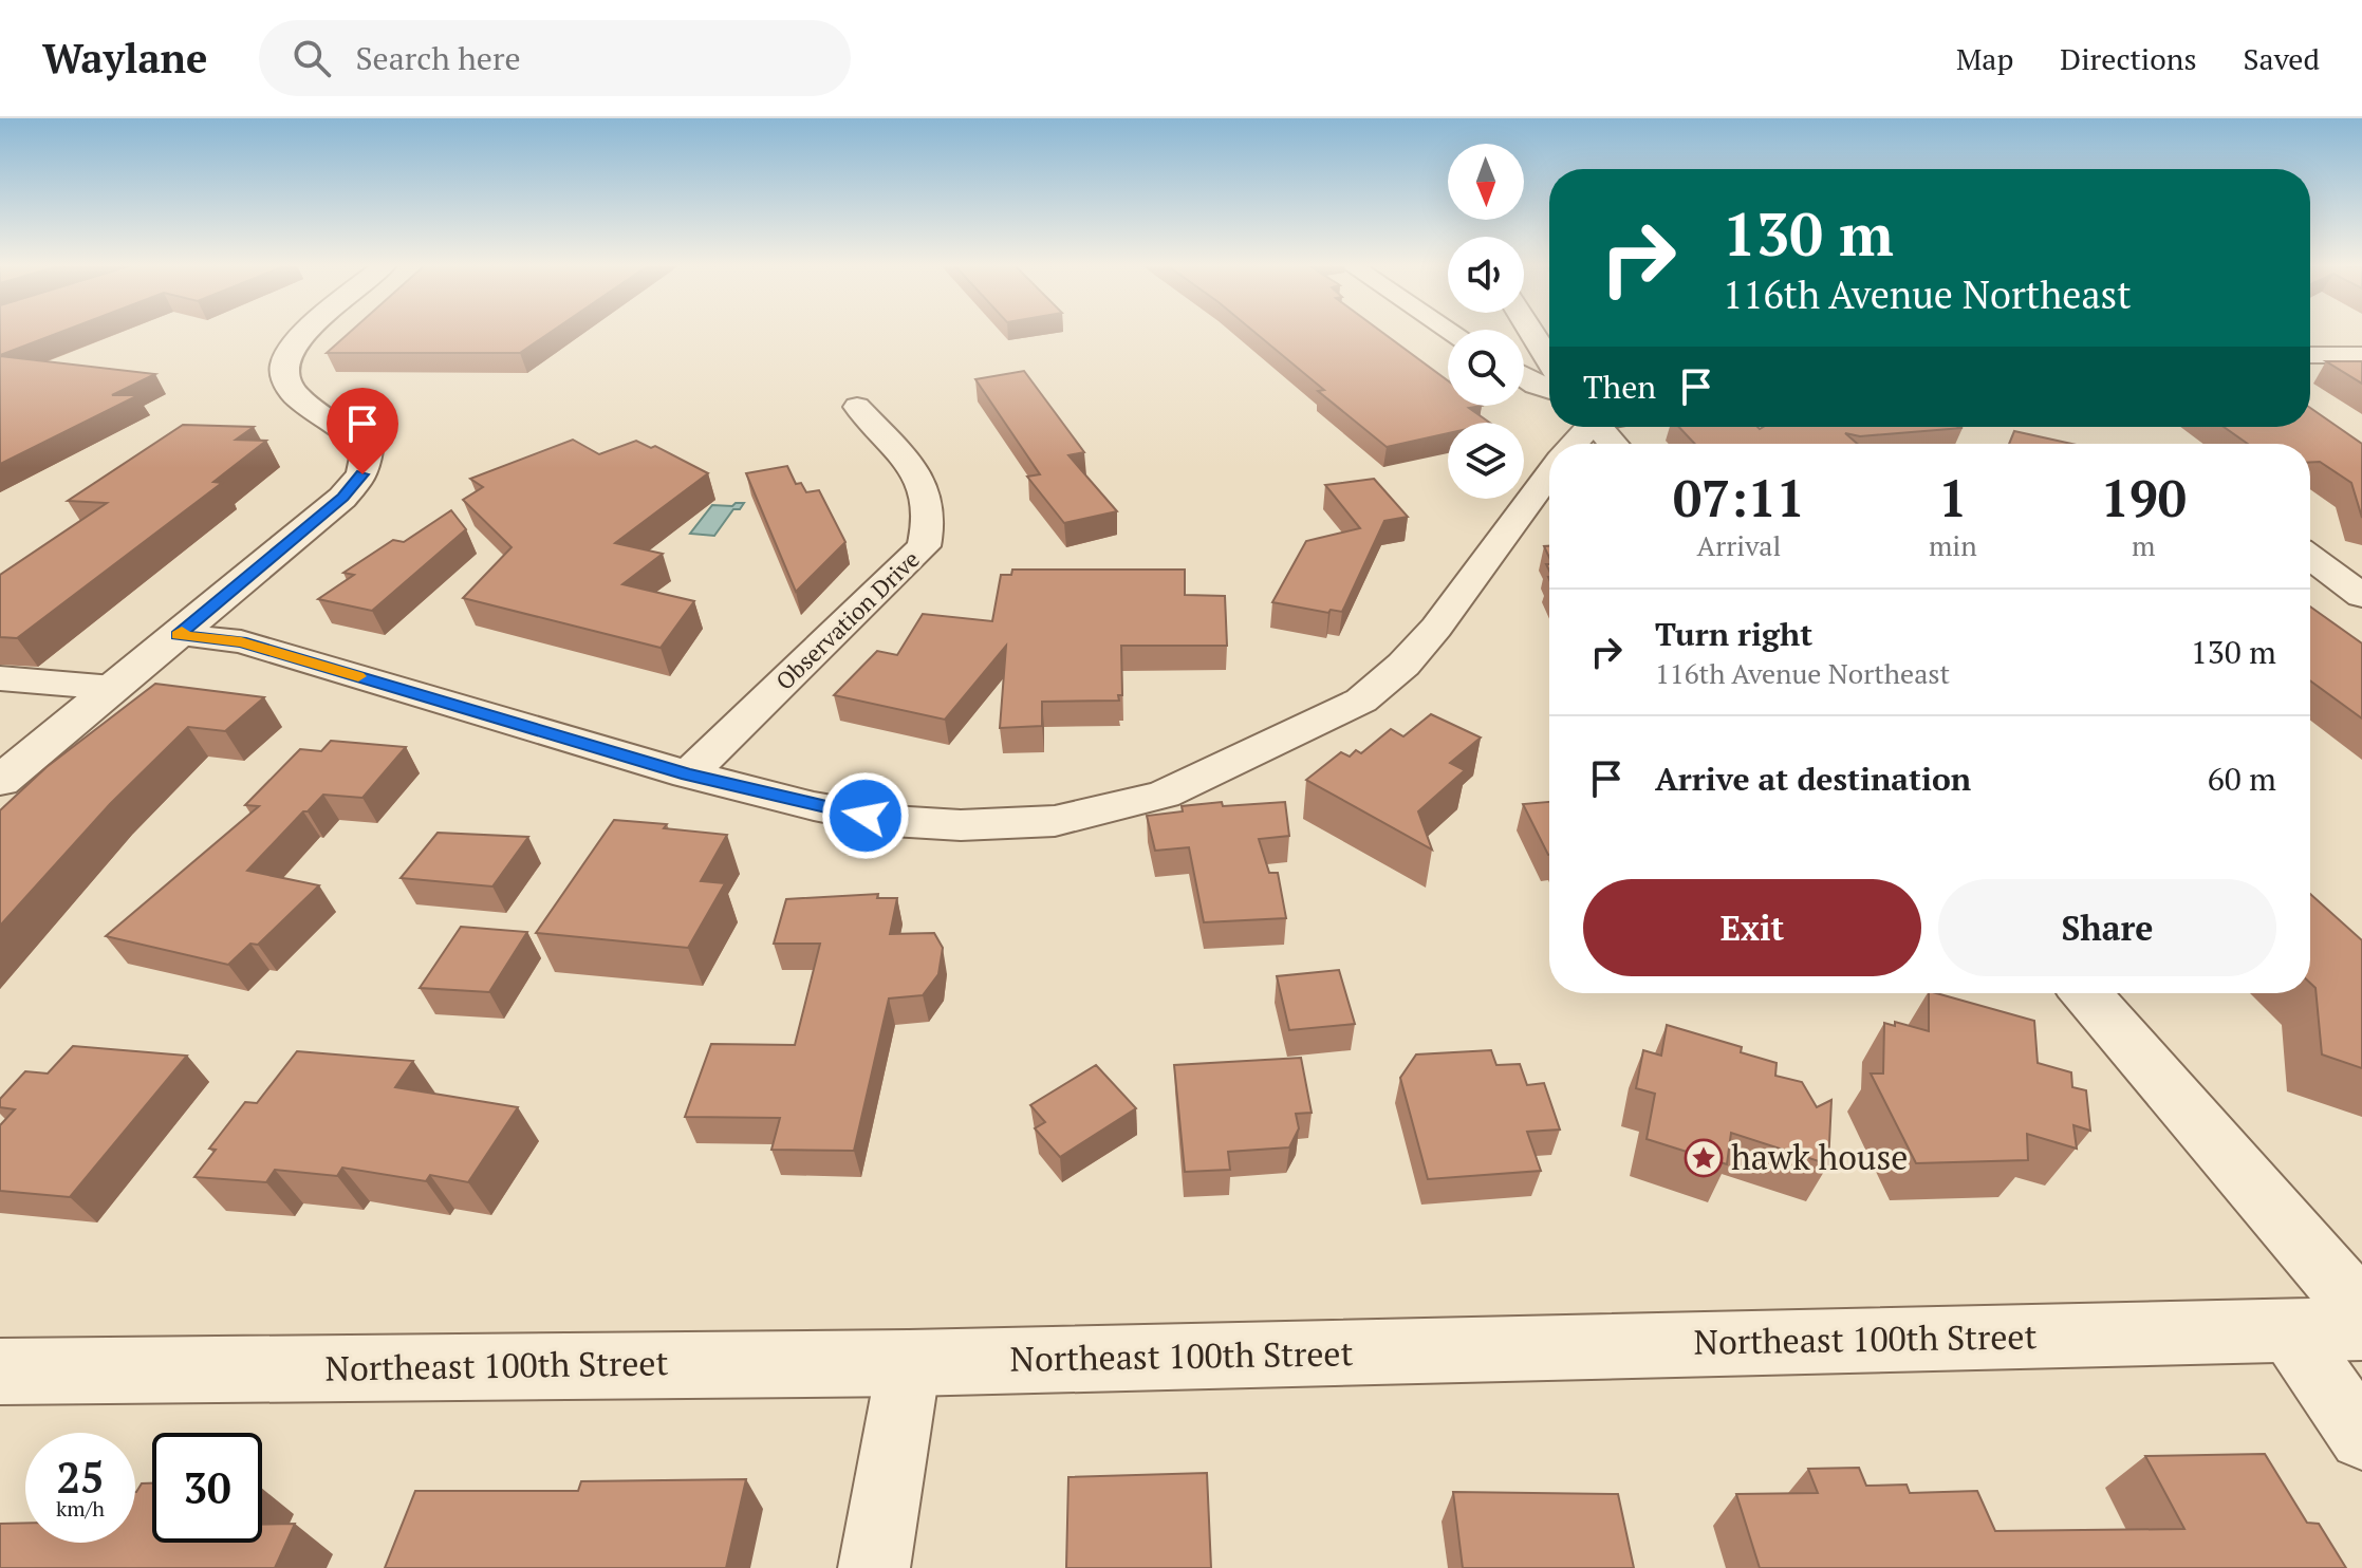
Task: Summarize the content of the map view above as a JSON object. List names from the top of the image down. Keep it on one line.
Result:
{"streets":{"street":["Observation Drive","Northeast 100th Street"]},"places":{"place":["hawk house"]},"north":"bottom","page":{"header":"Waylane","search":"Search here","nav":["Map","Directions","Saved"],"turn":["130 m","116th Avenue Northeast"],"then":"Then","eta":["07:11","Arrival","1","min","190","m"],"list":[{"name":"Turn right","note":"116th Avenue Northeast","value":"130 m"},{"name":"Arrive at destination","value":"60 m"}],"buttons":["Exit","Share"],"speed":"25 km/h","limit":"30"}}
